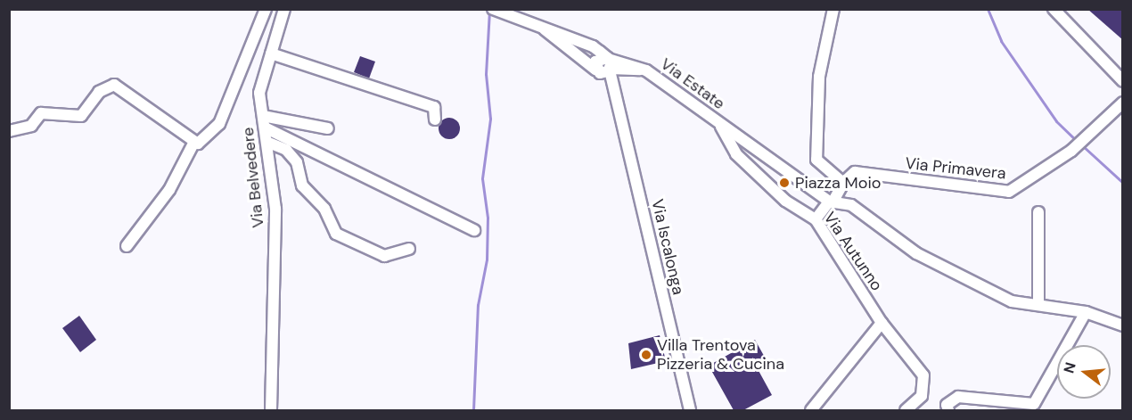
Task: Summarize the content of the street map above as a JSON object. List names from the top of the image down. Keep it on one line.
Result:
{"streets":{"street":["Via Estate","Via Primavera","Via Belvedere","Via Iscalonga","Via Autunno"]},"crossings":[["Via Estate","Via Iscalonga"],["Via Estate","Via Autunno"]],"places":["Piazza Moio","Villa Trentova Pizzeria & Cucina"],"north":"left"}
